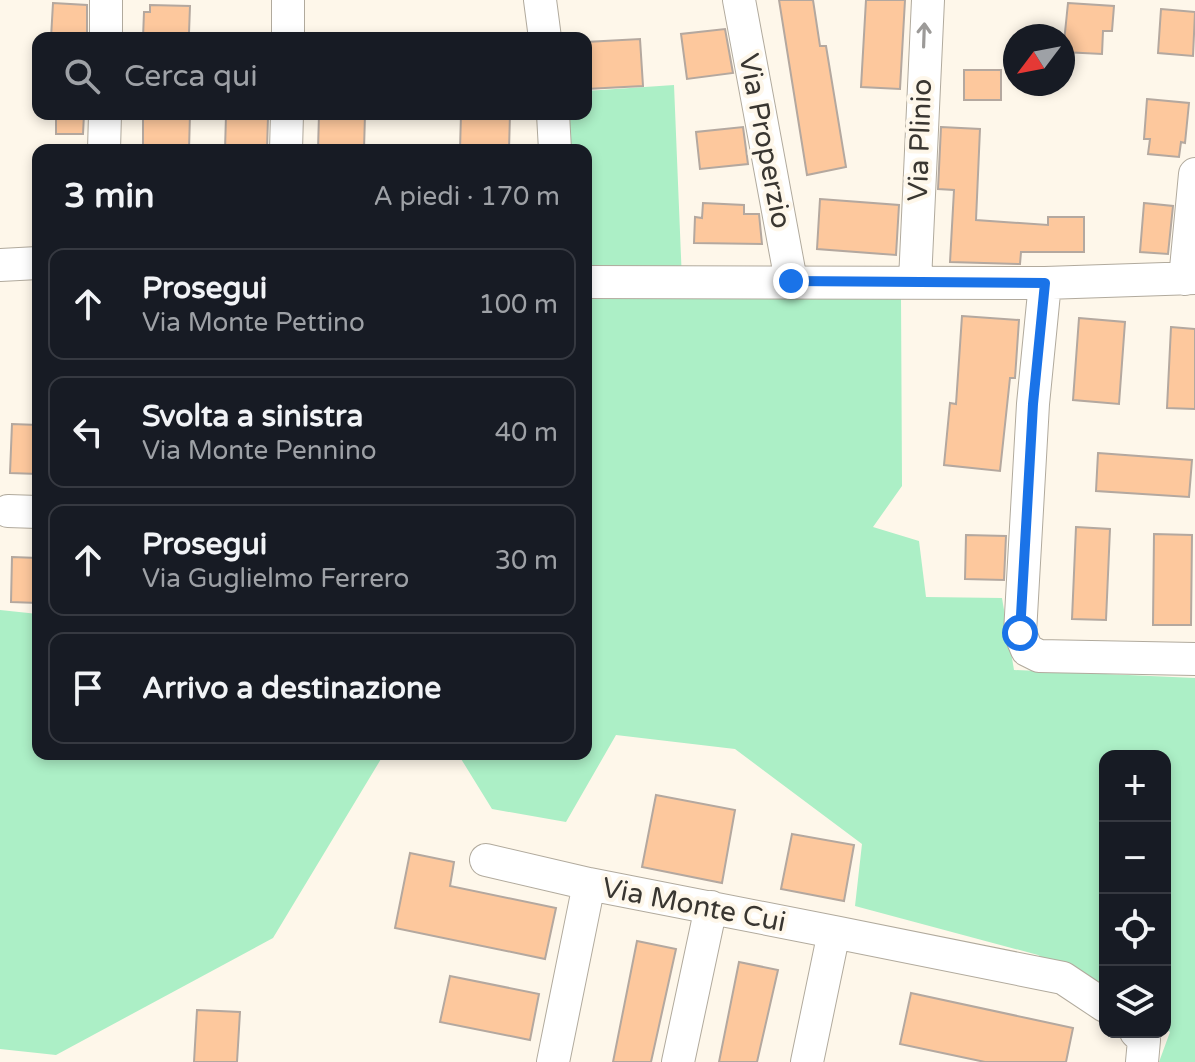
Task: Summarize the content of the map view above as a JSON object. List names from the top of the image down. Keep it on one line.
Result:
{"streets":{"street":["Via Plinio","Via Properzio","Via Monte Cui"]},"north":"bottom left","page":{"search":"Cerca qui","heading":["3 min","A piedi · 170 m"],"list":[["Prosegui","Via Monte Pettino","100 m"],["Svolta a sinistra","Via Monte Pennino","40 m"],["Prosegui","Via Guglielmo Ferrero","30 m"],"Arrivo a destinazione"],"map_buttons":["+","−"]}}
